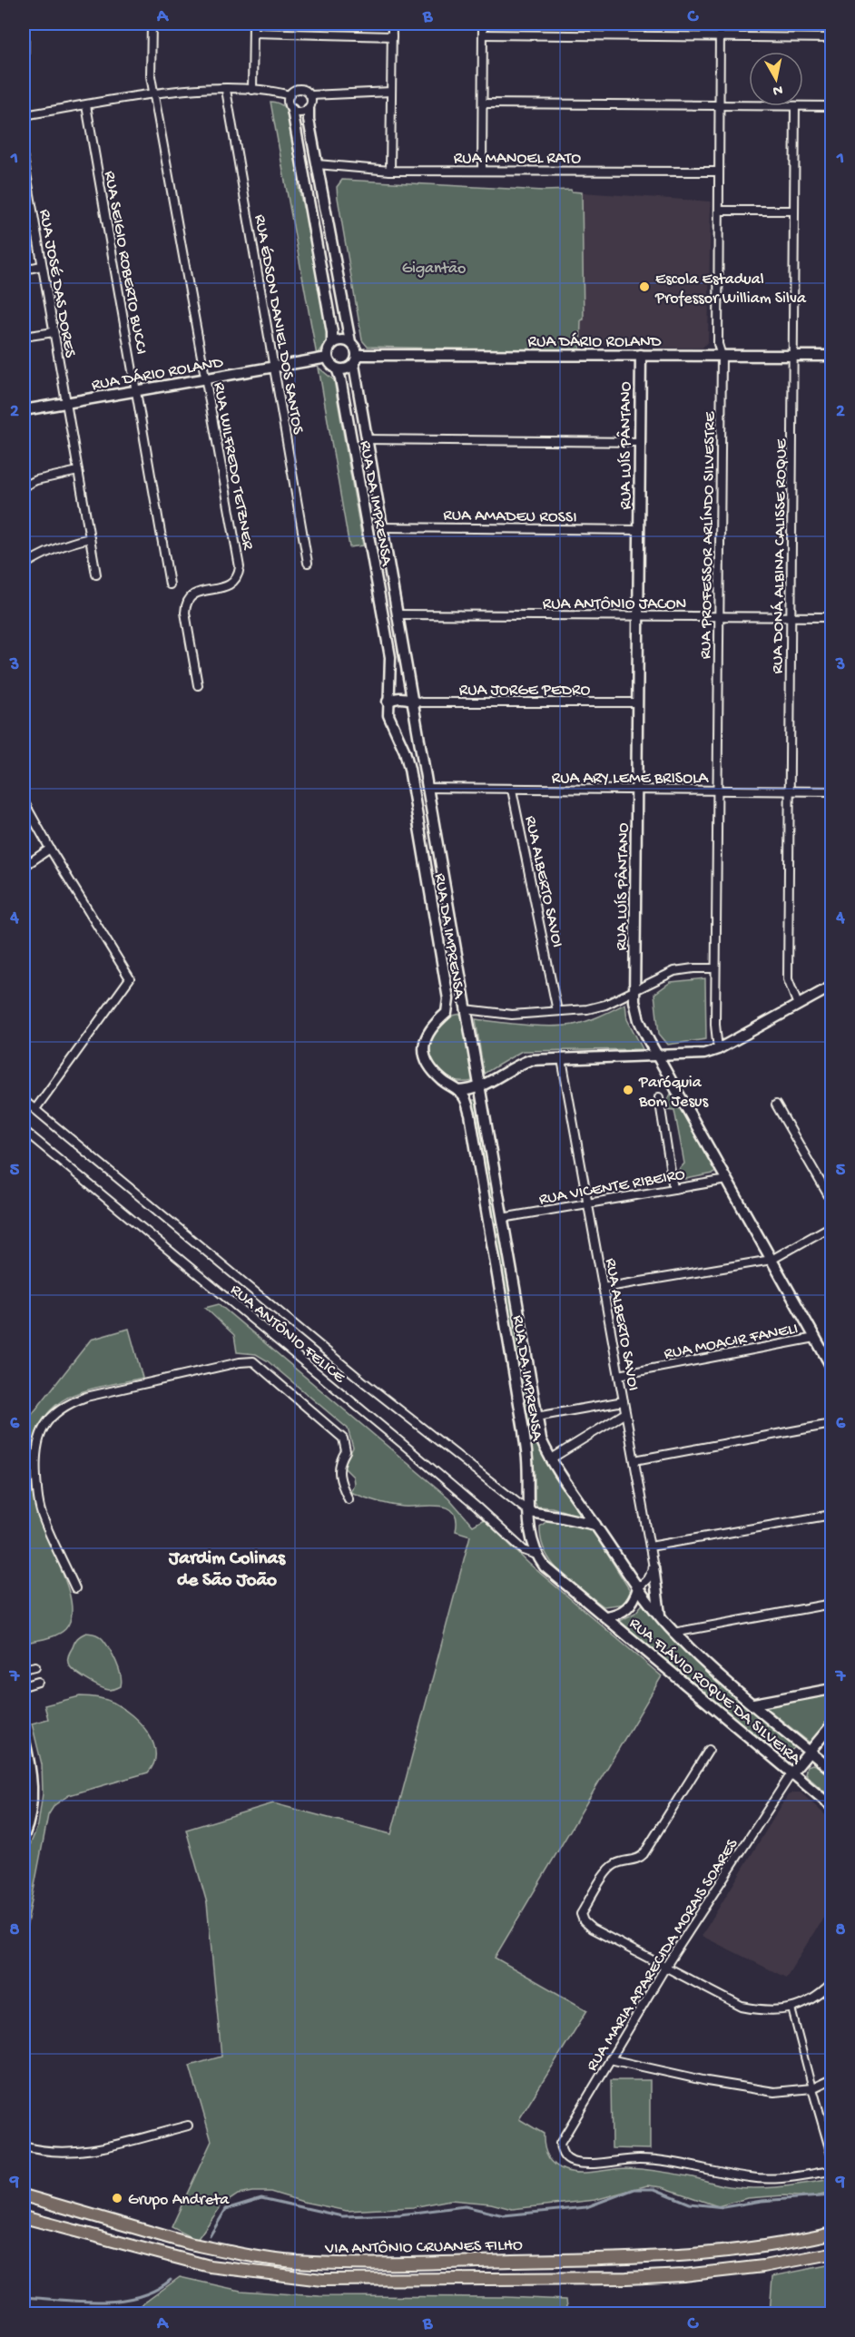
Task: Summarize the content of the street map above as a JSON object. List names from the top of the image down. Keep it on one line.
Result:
{"streets":{"main road":["VIA ANTÔNIO CRUANES FILHO"],"street":["RUA MANOEL RATO","RUA SEIGIO ROBERTO BUCCI","RUA JOSÉ DAS DORES","RUA ÉDSON DANIEL DOS SANTOS","RUA DÁRIO ROLAND","RUA LUÍS PÂNTANO","RUA WILFREDO TETZNER","RUA DA IMPRENSA","RUA AMADEU ROSSI","RUA PROFESSOR ARLÍNDO SILVESTRE","RUA DONÁ ALBINA CALISSE ROQUE","RUA ANTÔNIO JACON","RUA JORGE PEDRO","RUA ARY LEME BRISOLA","RUA ALBERTO SAVOI","RUA VICENTE RIBEIRO","RUA ANTÔNIO FELICE","RUA MOACIR FANELI","RUA FLÁVIO ROQUE DA SILVEIRA","RUA MARIA APARECIDA MORAIS SOARES"]},"crossings":[["RUA MANOEL RATO","RUA PROFESSOR ARLÍNDO SILVESTRE"],["RUA SEIGIO ROBERTO BUCCI","RUA DÁRIO ROLAND"],["RUA JOSÉ DAS DORES","RUA DÁRIO ROLAND"],["RUA ÉDSON DANIEL DOS SANTOS","RUA DÁRIO ROLAND"],["RUA DÁRIO ROLAND","RUA LUÍS PÂNTANO"],["RUA DÁRIO ROLAND","RUA WILFREDO TETZNER"],["RUA DÁRIO ROLAND","RUA DA IMPRENSA"],["RUA DÁRIO ROLAND","RUA PROFESSOR ARLÍNDO SILVESTRE"],["RUA DÁRIO ROLAND","RUA DONÁ ALBINA CALISSE ROQUE"],["RUA LUÍS PÂNTANO","RUA AMADEU ROSSI"],["RUA LUÍS PÂNTANO","RUA ANTÔNIO JACON"],["RUA LUÍS PÂNTANO","RUA JORGE PEDRO"],["RUA LUÍS PÂNTANO","RUA ARY LEME BRISOLA"],["RUA LUÍS PÂNTANO","RUA VICENTE RIBEIRO"],["RUA LUÍS PÂNTANO","RUA MOACIR FANELI"],["RUA DA IMPRENSA","RUA AMADEU ROSSI"],["RUA DA IMPRENSA","RUA ANTÔNIO JACON"],["RUA DA IMPRENSA","RUA JORGE PEDRO"],["RUA DA IMPRENSA","RUA ARY LEME BRISOLA"],["RUA DA IMPRENSA","RUA VICENTE RIBEIRO"],["RUA DA IMPRENSA","RUA ANTÔNIO FELICE"],["RUA DA IMPRENSA","RUA FLÁVIO ROQUE DA SILVEIRA"],["RUA PROFESSOR ARLÍNDO SILVESTRE","RUA ANTÔNIO JACON"],["RUA PROFESSOR ARLÍNDO SILVESTRE","RUA ARY LEME BRISOLA"],["RUA DONÁ ALBINA CALISSE ROQUE","RUA ANTÔNIO JACON"],["RUA DONÁ ALBINA CALISSE ROQUE","RUA ARY LEME BRISOLA"],["RUA ARY LEME BRISOLA","RUA ALBERTO SAVOI"],["RUA ALBERTO SAVOI","RUA VICENTE RIBEIRO"],["RUA ALBERTO SAVOI","RUA MOACIR FANELI"],["RUA FLÁVIO ROQUE DA SILVEIRA","RUA MARIA APARECIDA MORAIS SOARES"]],"districts":["Jardim Colinas de São João"],"parks":["Gigantão"],"places":["Escola Estadual Professor William Silva","Paróquia Bom Jesus","Grupo Andreta"],"north":"bottom","grid":{"columns":["A","B","C"],"rows":["1","2","3","4","5","6","7","8","9"]}}
